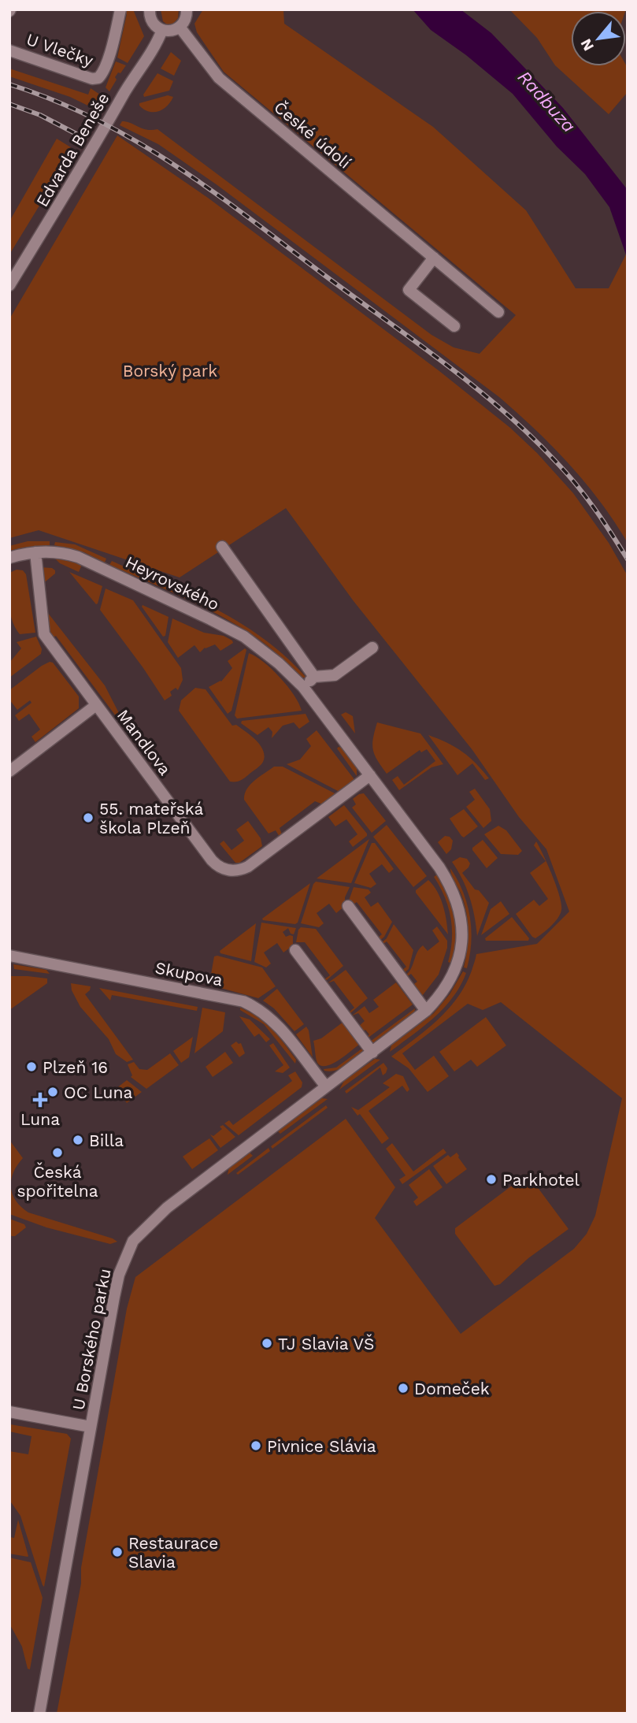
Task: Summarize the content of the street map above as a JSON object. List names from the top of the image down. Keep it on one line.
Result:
{"streets":{"street":["U Vlečky","České údolí","Edvarda Beneše","Heyrovského","Mandlova","Skupova","U Borského parku"]},"crossings":[["Heyrovského","Mandlova"],["Heyrovského","U Borského parku"],["Skupova","U Borského parku"]],"water":["Radbuza"],"parks":["Borský park"],"places":{"other":["55. mateřská škola Plzeň","Plzeň 16","OC Luna","Billa","Česká spořitelna","Parkhotel","TJ Slavia VŠ","Domeček","Pivnice Slávia","Restaurace Slavia"],"health":["Luna"]},"north":"bottom left"}
